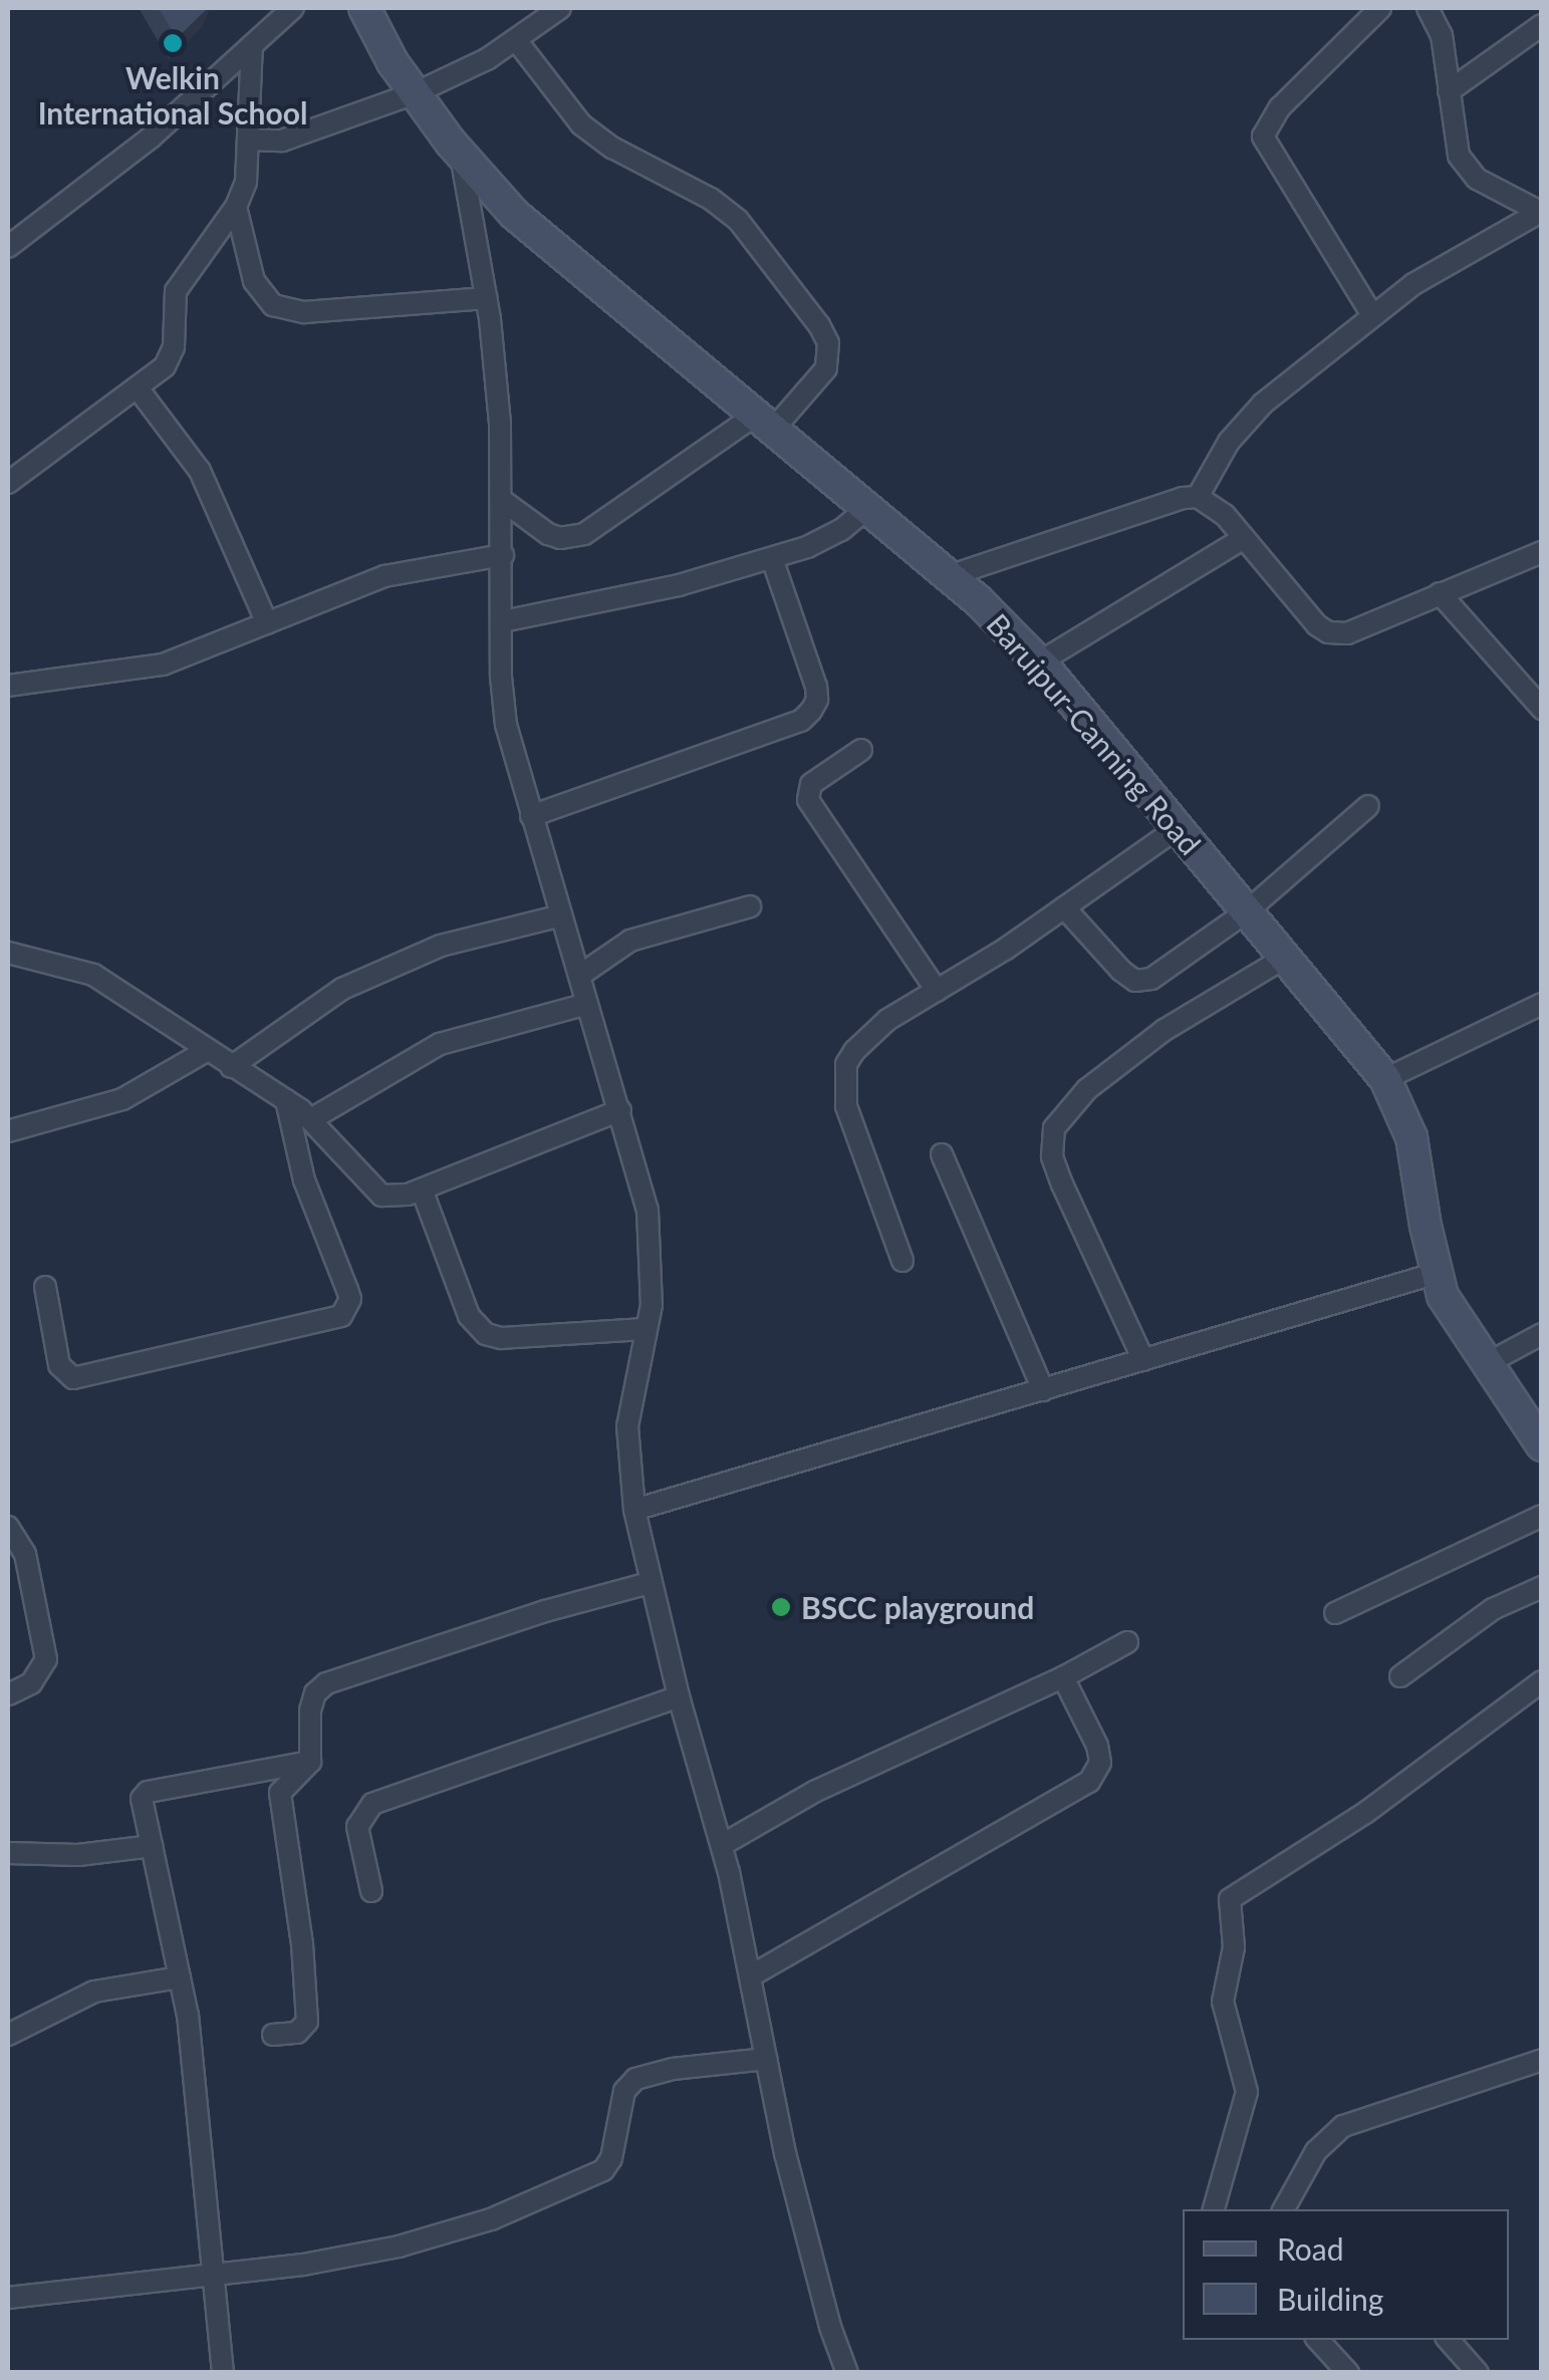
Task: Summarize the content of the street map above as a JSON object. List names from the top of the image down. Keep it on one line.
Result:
{"streets":{"main road":["Baruipur-Canning Road"]},"places":["Welkin International School","BSCC playground"],"legend":["Road","Building"]}
